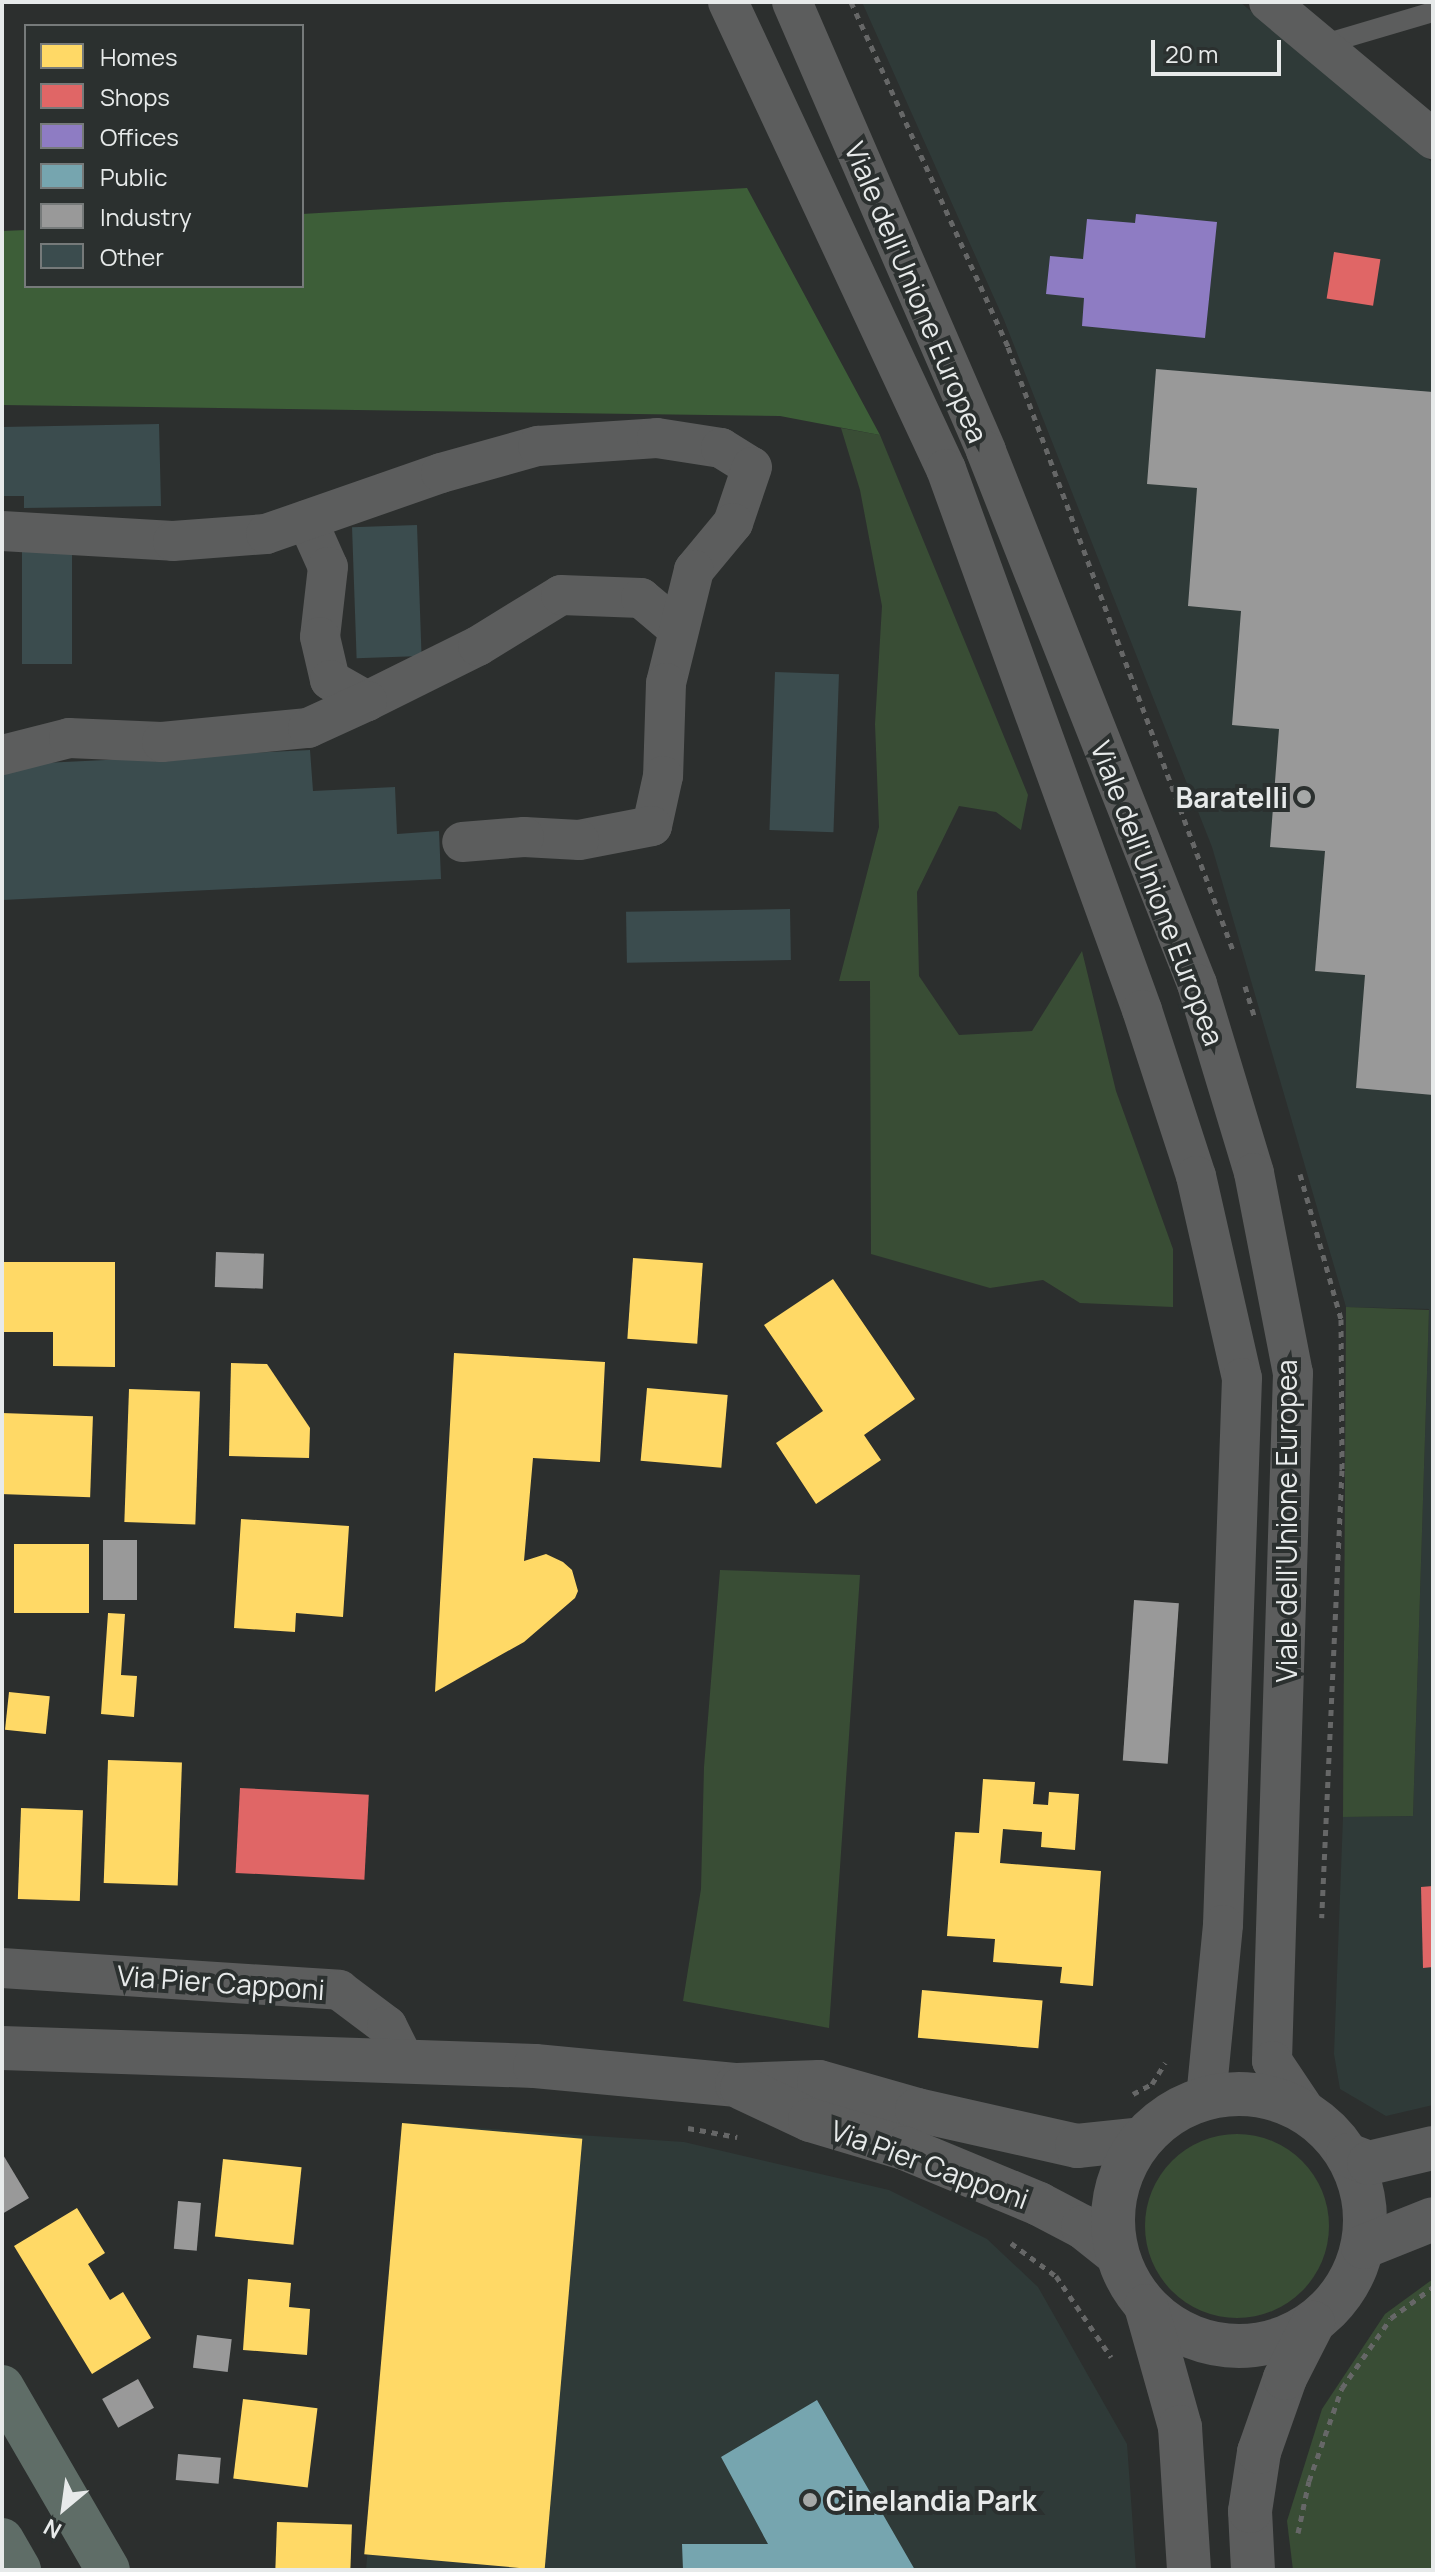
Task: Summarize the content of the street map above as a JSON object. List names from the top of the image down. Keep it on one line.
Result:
{"streets":{"street":["Viale dell'Unione Europea","Via Pier Capponi"]},"crossings":[["Viale dell'Unione Europea","Via Pier Capponi"]],"places":["Baratelli","Cinelandia Park"],"legend":["Homes","Shops","Offices","Public","Industry","Other"],"scale_bar":"20 m","north":"bottom left"}
